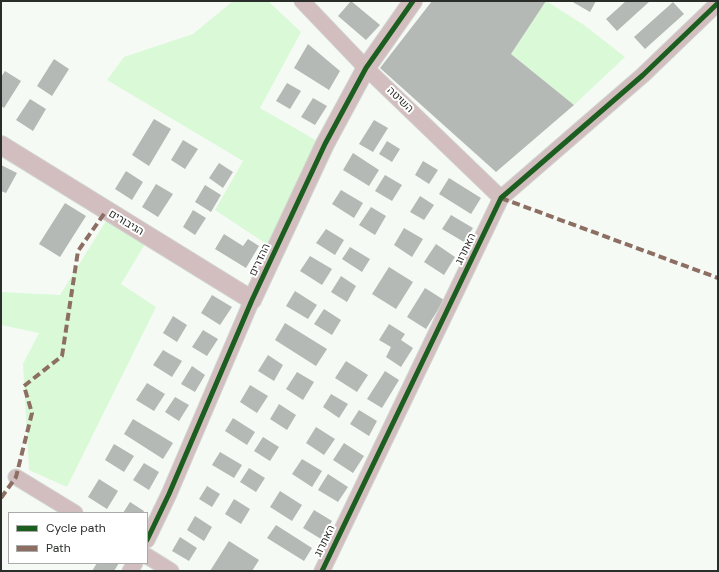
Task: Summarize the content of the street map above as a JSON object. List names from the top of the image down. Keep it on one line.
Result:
{"streets":{"street":["השיטה","הגיבורים","האתרוג","ההדרים"]},"crossings":[["השיטה","האתרוג"],["השיטה","ההדרים"],["הגיבורים","ההדרים"]],"legend":["Cycle path","Path"]}
